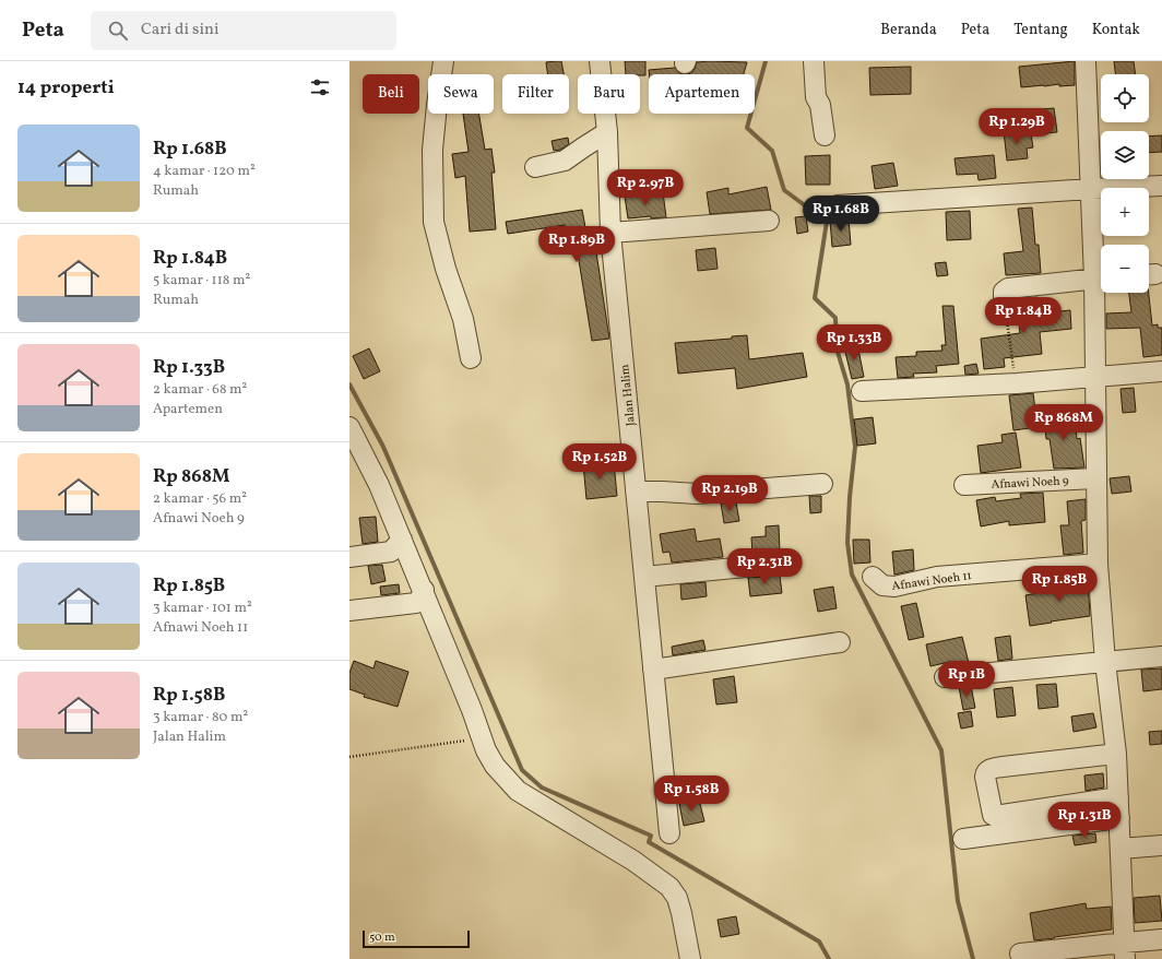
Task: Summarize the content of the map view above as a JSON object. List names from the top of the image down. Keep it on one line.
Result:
{"streets":{"street":["Jalan Halim","Afnawi Noeh 9","Afnawi Noeh 11"]},"scale_bar":"50 m","page":{"header":"Peta","search":"Cari di sini","nav":["Beranda","Peta","Tentang","Kontak"],"heading":"14 properti","map_buttons":["+","−"],"chip":["Beli","Sewa","Filter","Baru","Apartemen"],"price":["Rp 1.29B","Rp 2.97B","Rp 1.68B","Rp 1.89B","Rp 1.84B","Rp 1.33B","Rp 868M","Rp 1.52B","Rp 2.19B","Rp 2.31B","Rp 1.85B","Rp 1B","Rp 1.58B","Rp 1.31B"],"list":[{"name":"Rp 1.68B","note":"4 kamar · 120 m² · Rumah"},{"name":"Rp 1.84B","note":"5 kamar · 118 m² · Rumah"},{"name":"Rp 1.33B","note":"2 kamar · 68 m² · Apartemen"},{"name":"Rp 868M","note":"2 kamar · 56 m² · Afnawi Noeh 9"},{"name":"Rp 1.85B","note":"3 kamar · 101 m² · Afnawi Noeh 11"},{"name":"Rp 1.58B","note":"3 kamar · 80 m² · Jalan Halim"}],"scale":"50 m"}}
